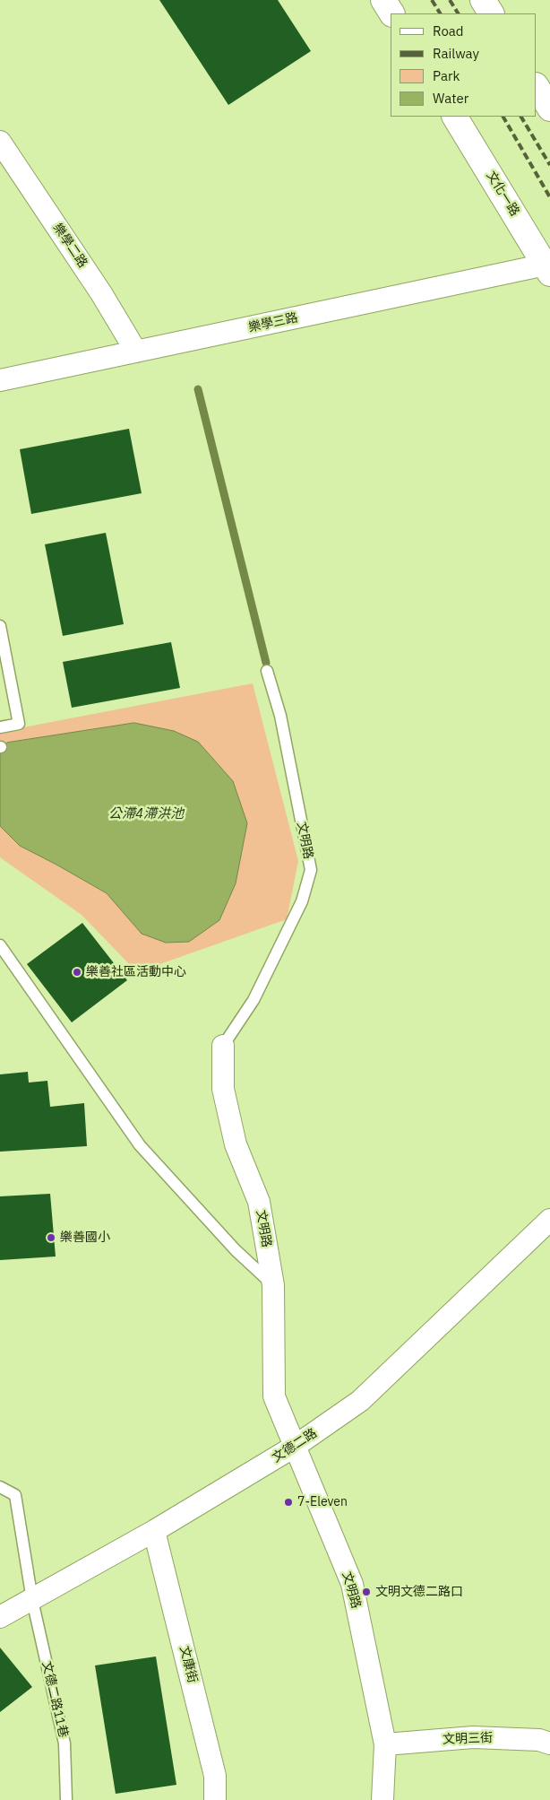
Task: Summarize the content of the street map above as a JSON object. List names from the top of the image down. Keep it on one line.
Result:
{"streets":{"street":["文化一路","樂學二路","樂學三路","文明路","文德二路","文康街","文明三街"],"lane":["文德二路11巷"]},"crossings":[["文化一路","樂學三路"],["樂學二路","樂學三路"],["文明路","文德二路"],["文明路","文明三街"],["文德二路","文康街"],["文德二路","文德二路11巷"]],"water":["公滯4滯洪池"],"places":["樂善社區活動中心","樂善國小","7-Eleven","文明文德二路口"],"legend":["Road","Railway","Park","Water"]}
